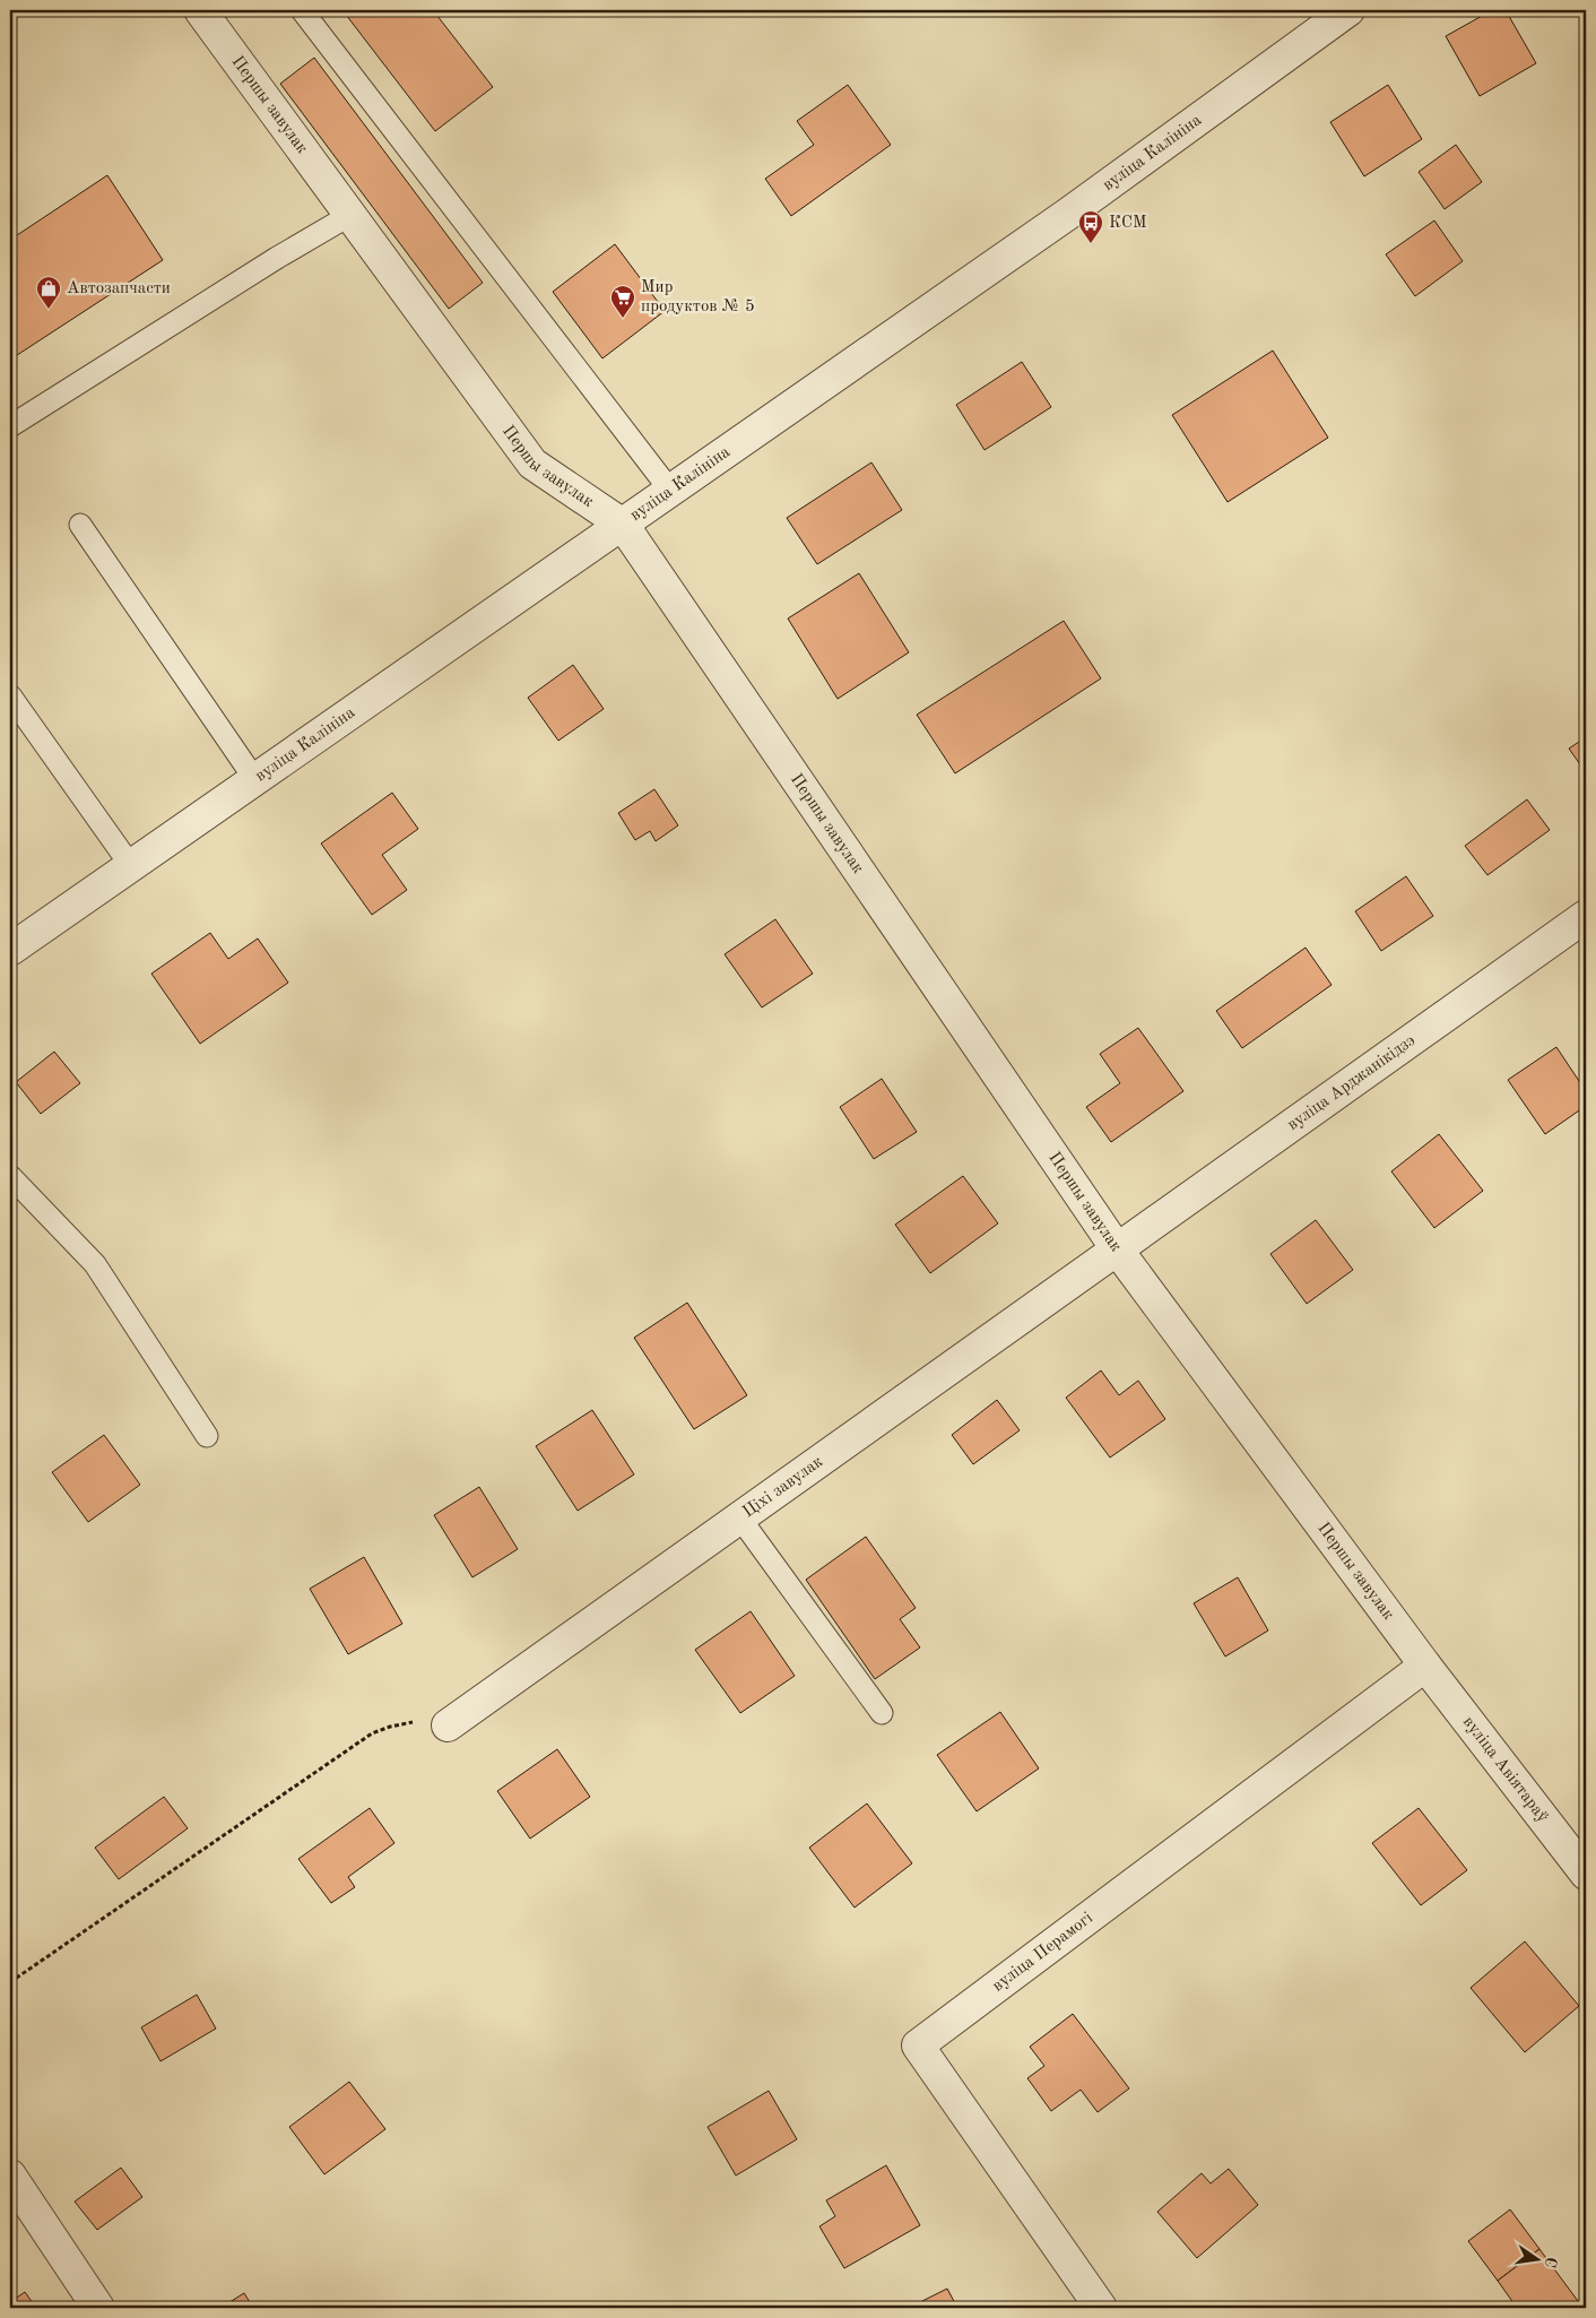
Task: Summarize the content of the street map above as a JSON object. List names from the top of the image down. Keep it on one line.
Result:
{"streets":{"street":["Першы завулак","вуліца Калініна","вуліца Арджанікідзэ","Ціхі завулак","вуліца Авіятараў","вуліца Перамогі"]},"crossings":[["Першы завулак","вуліца Калініна"],["Першы завулак","вуліца Арджанікідзэ"],["Першы завулак","Ціхі завулак"],["Першы завулак","вуліца Авіятараў"],["Першы завулак","вуліца Перамогі"],["вуліца Арджанікідзэ","Ціхі завулак"],["вуліца Авіятараў","вуліца Перамогі"]],"places":{"bus stop":["КСМ"],"shop":["Автозапчасти"],"supermarket":["Мир продуктов № 5"]},"north":"right"}
